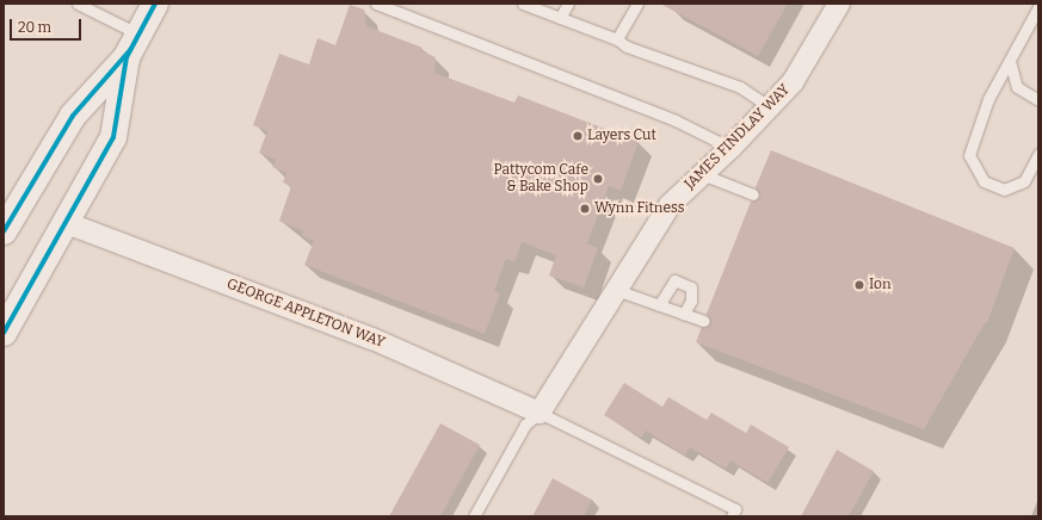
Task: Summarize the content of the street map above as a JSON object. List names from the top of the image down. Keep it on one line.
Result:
{"streets":{"street":["JAMES FINDLAY WAY","GEORGE APPLETON WAY"]},"crossings":[["JAMES FINDLAY WAY","GEORGE APPLETON WAY"]],"places":["Layers Cut","Pattycom Cafe & Bake Shop","Wynn Fitness","Ion"],"scale_bar":"20 m"}
